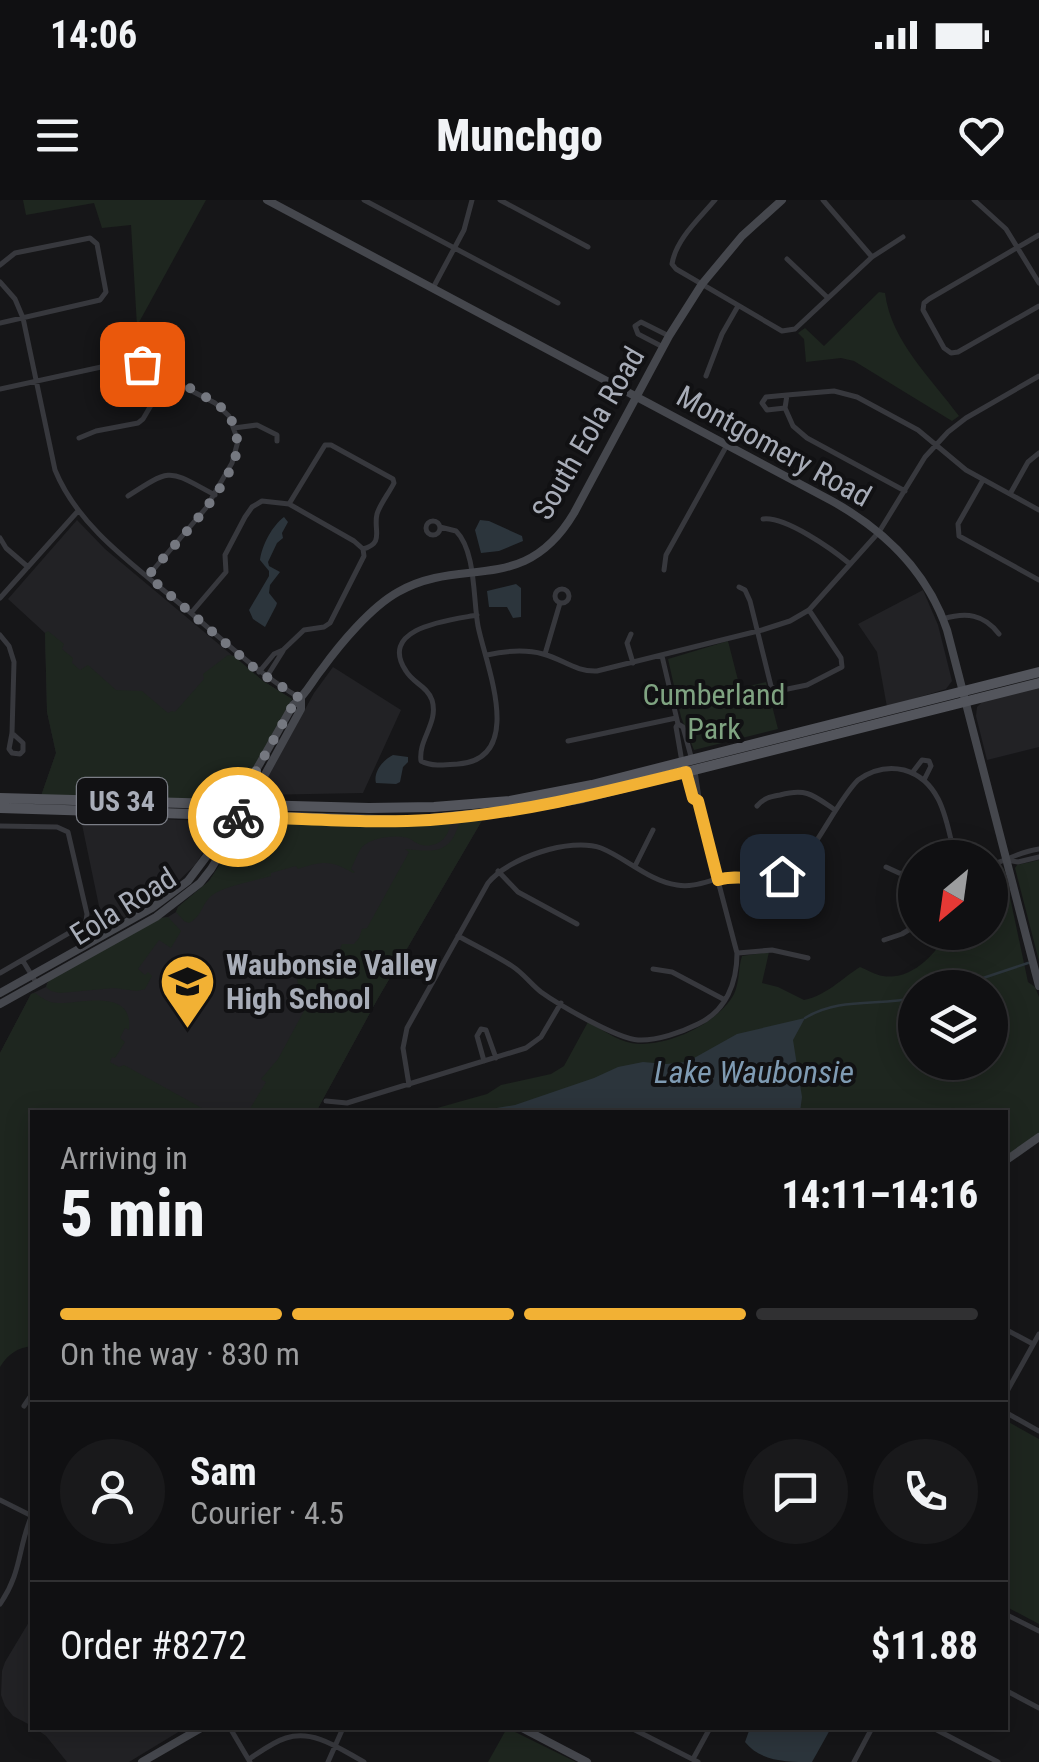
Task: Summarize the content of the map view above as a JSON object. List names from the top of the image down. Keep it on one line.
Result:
{"streets":{"main road":["US 34"],"street":["South Eola Road","Montgomery Road","Eola Road"]},"crossings":[["South Eola Road","Montgomery Road"],["South Eola Road","US 34"],["South Eola Road","Eola Road"],["Montgomery Road","US 34"],["US 34","Eola Road"]],"water":["Lake Waubonsie"],"parks":["Cumberland Park"],"places":{"school or university":["Waubonsie Valley High School"]},"north":"bottom left","page":{"status":"14:06","header":"Munchgo","heading":["5 min","Arriving in","14:11–14:16"],"panel":["Sam","Courier · 4.5","Order #8272","$11.88"],"bar":"On the way · 830 m"}}
